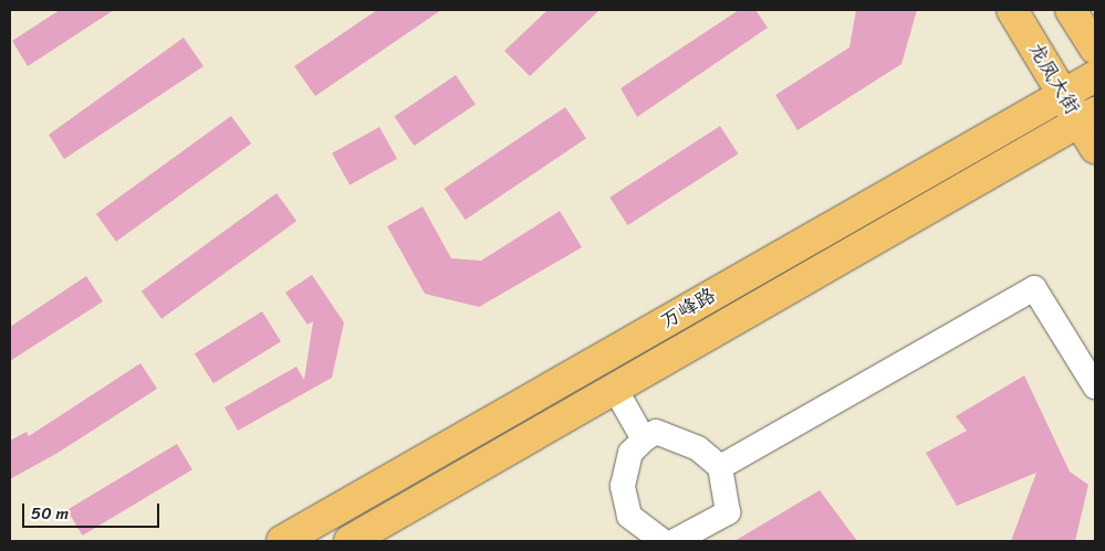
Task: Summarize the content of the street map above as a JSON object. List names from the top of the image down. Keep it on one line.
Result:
{"streets":{"main road":["龙凤大街","万峰路"]},"crossings":[["龙凤大街","万峰路"]],"scale_bar":"50 m"}
